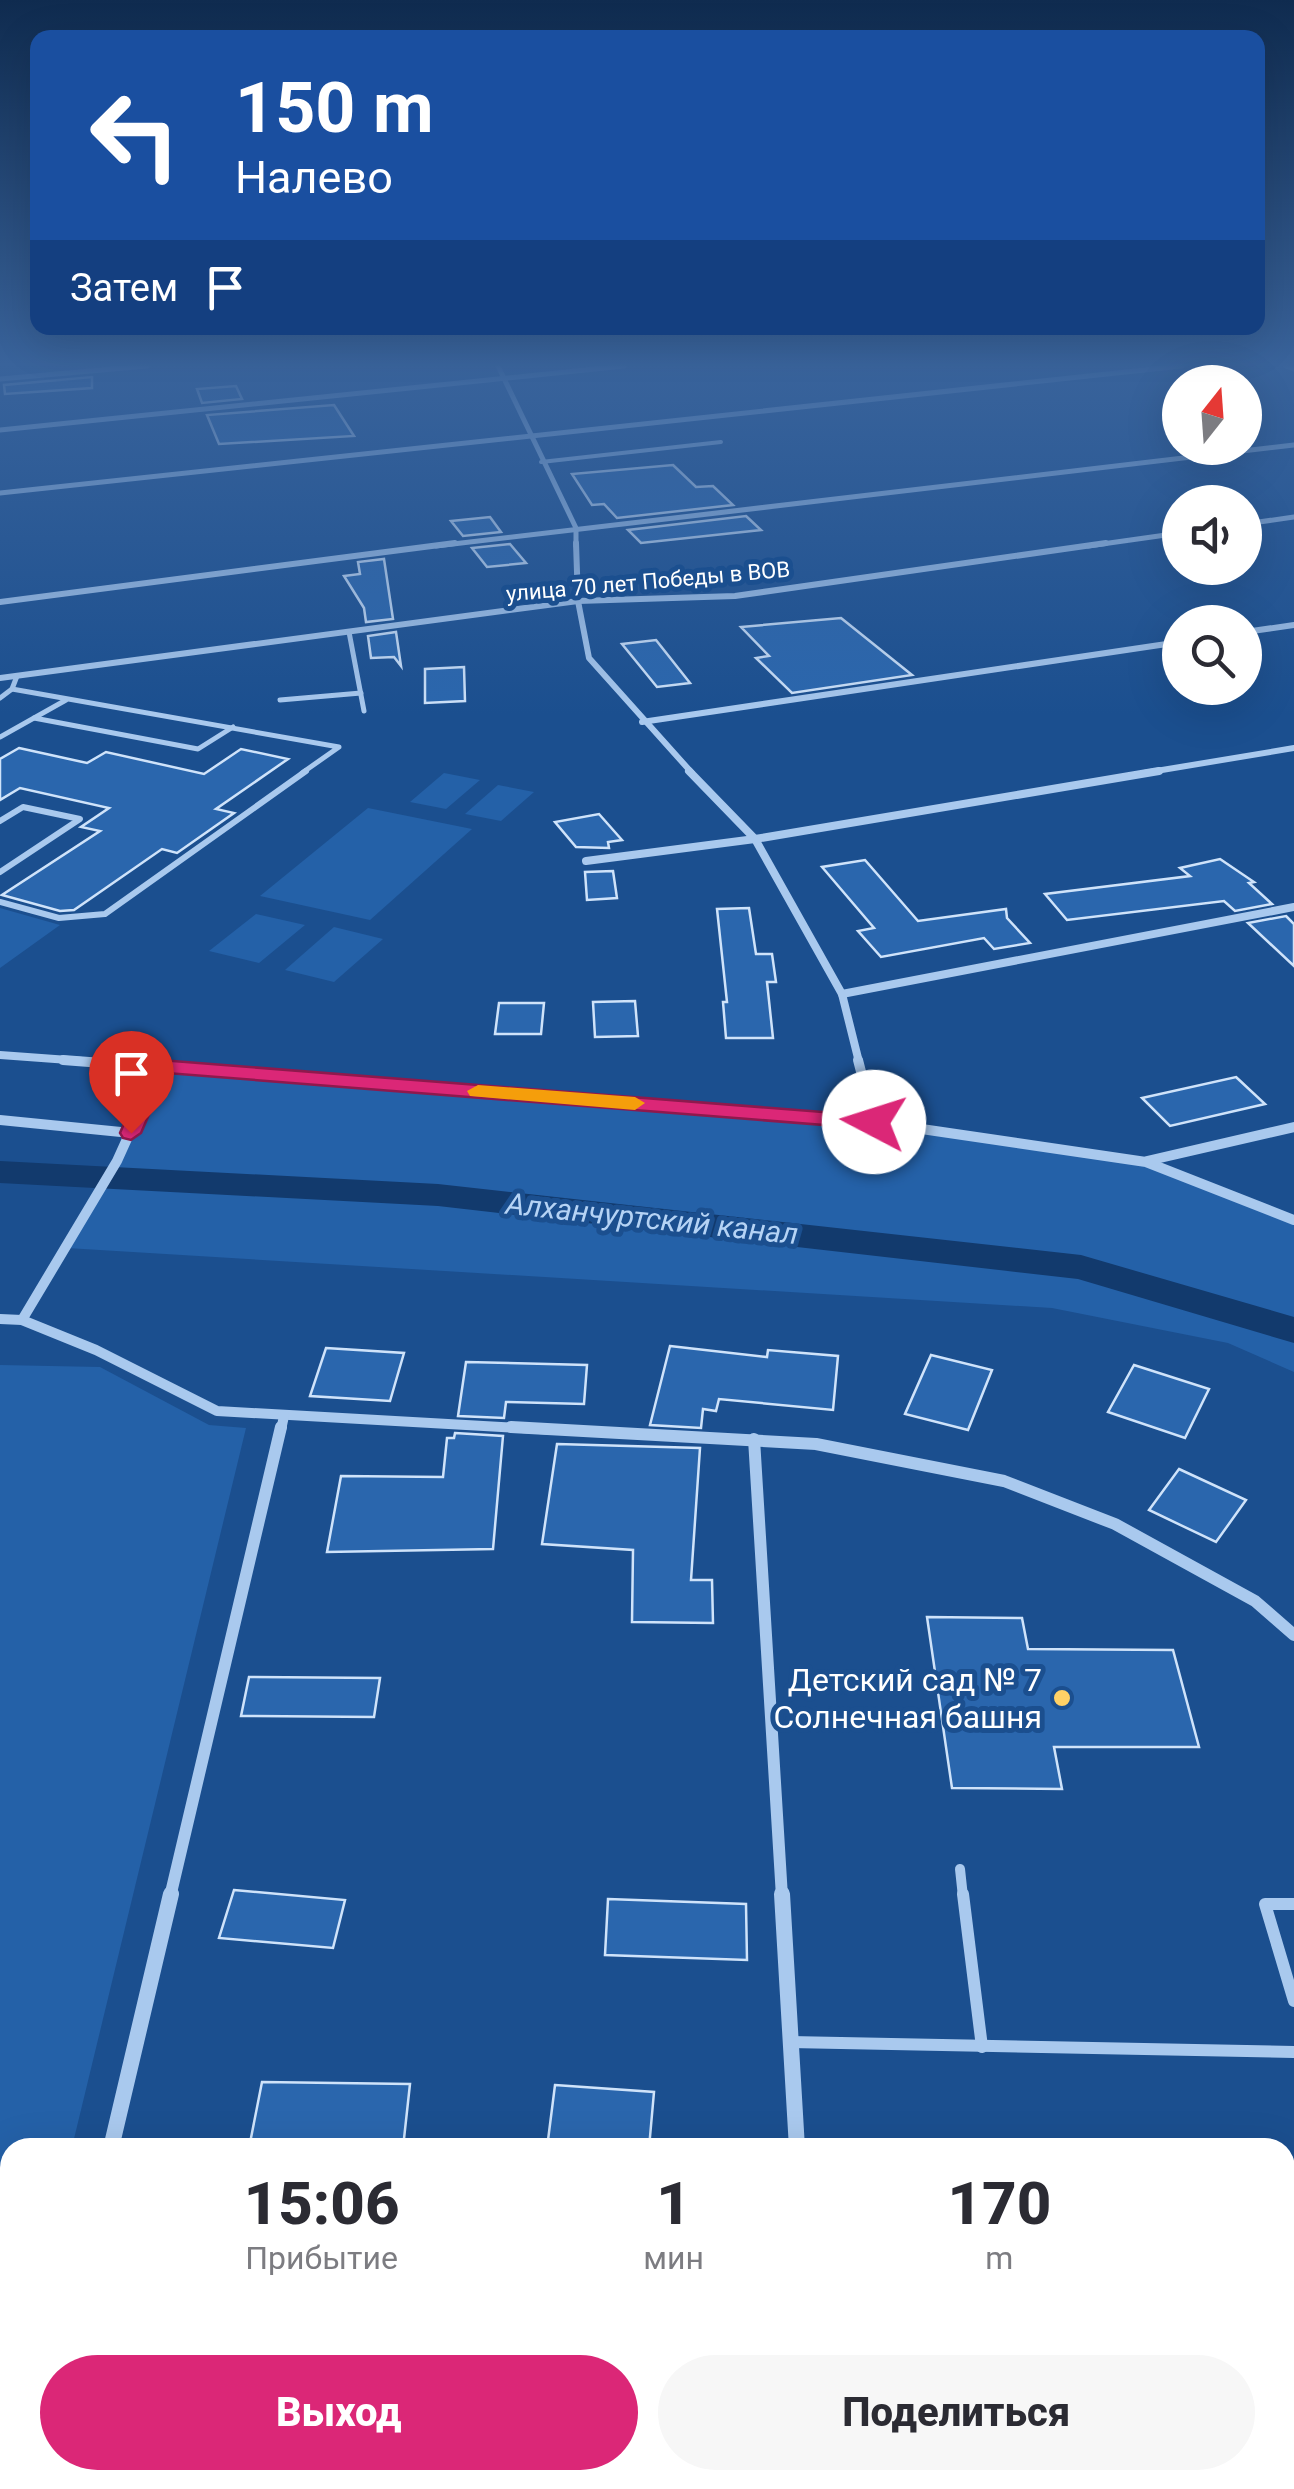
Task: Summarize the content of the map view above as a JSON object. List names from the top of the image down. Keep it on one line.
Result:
{"streets":{"street":["улица 70 лет Победы в ВОВ"]},"water":["Алханчуртский канал"],"places":["Детский сад № 7 Солнечная башня"],"north":"top","page":{"turn":["150 m","Налево"],"then":"Затем","eta":["15:06","Прибытие","1","мин","170","m"],"buttons":["Выход","Поделиться"]}}
